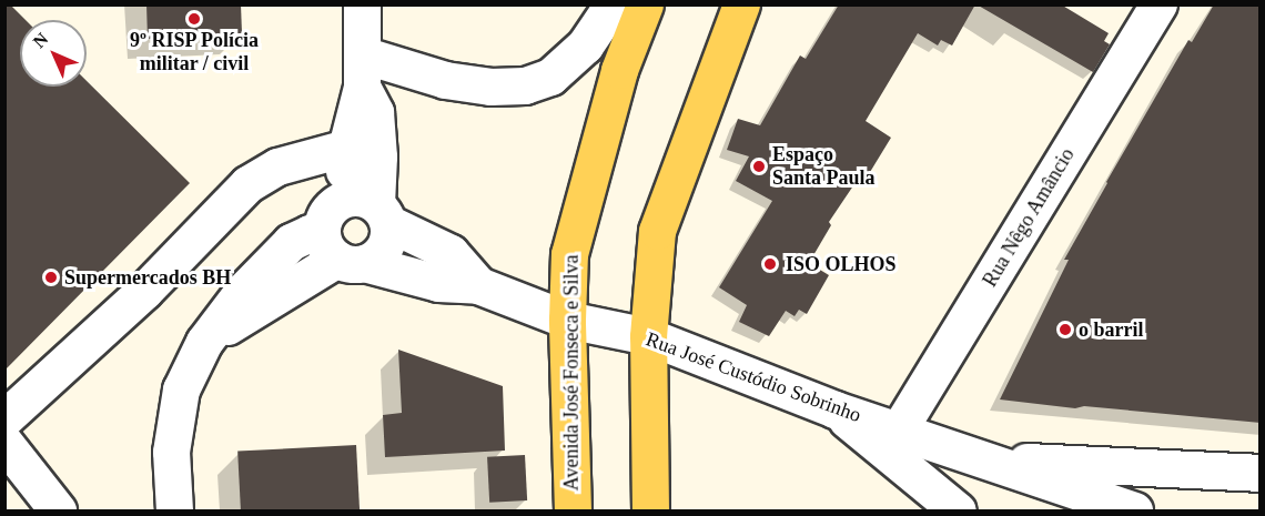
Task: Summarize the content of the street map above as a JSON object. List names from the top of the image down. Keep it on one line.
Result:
{"streets":{"main road":["Avenida José Fonseca e Silva"],"street":["Rua Nêgo Amâncio","Rua José Custódio Sobrinho"]},"crossings":[["Rua Nêgo Amâncio","Rua José Custódio Sobrinho"],["Avenida José Fonseca e Silva","Rua José Custódio Sobrinho"]],"places":["9º RISP Polícia militar / civil","Espaço Santa Paula","ISO OLHOS","Supermercados BH","o barril"],"north":"top left"}
